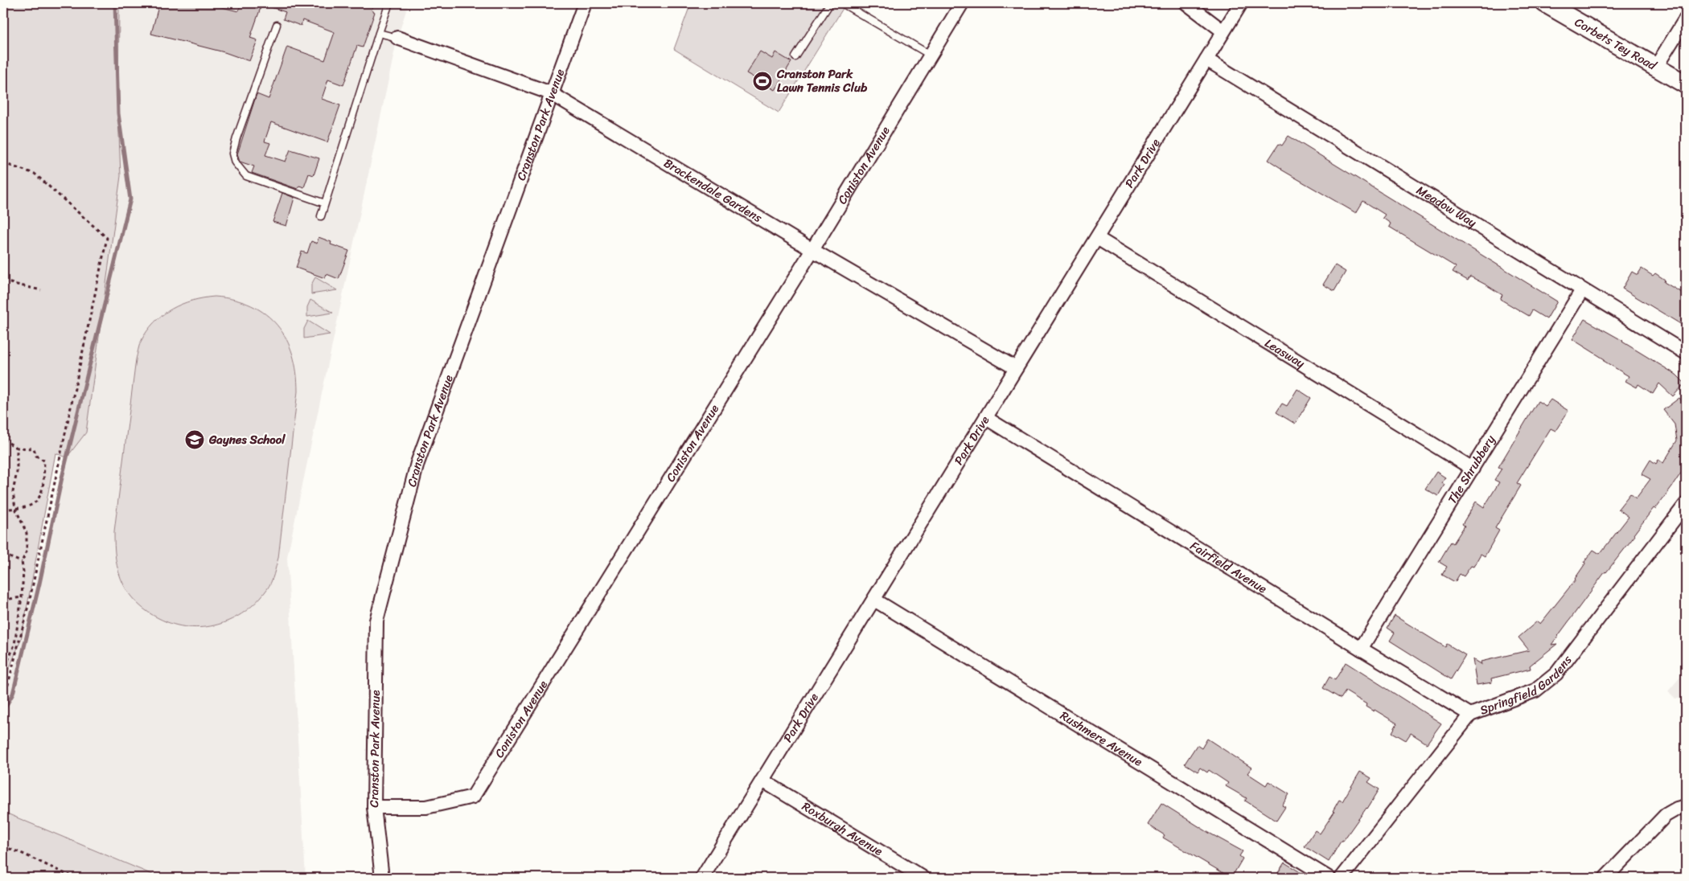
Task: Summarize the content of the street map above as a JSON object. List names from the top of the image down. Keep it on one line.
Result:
{"streets":{"main road":["Corbets Tey Road"],"street":["Cranston Park Avenue","Park Drive","Coniston Avenue","Brackendale Gardens","Meadow Way","Leasway","The Shrubbery","Fairfield Avenue","Springfield Gardens","Rushmere Avenue","Roxburgh Avenue"]},"crossings":[["Cranston Park Avenue","Coniston Avenue"],["Cranston Park Avenue","Brackendale Gardens"],["Park Drive","Brackendale Gardens"],["Park Drive","Meadow Way"],["Park Drive","Leasway"],["Park Drive","Fairfield Avenue"],["Park Drive","Rushmere Avenue"],["Park Drive","Roxburgh Avenue"],["Coniston Avenue","Brackendale Gardens"],["Meadow Way","The Shrubbery"],["Leasway","The Shrubbery"],["The Shrubbery","Fairfield Avenue"],["Fairfield Avenue","Springfield Gardens"]],"places":{"sports":["Cranston Park Lawn Tennis Club"],"school or university":["Gaynes School"]}}
